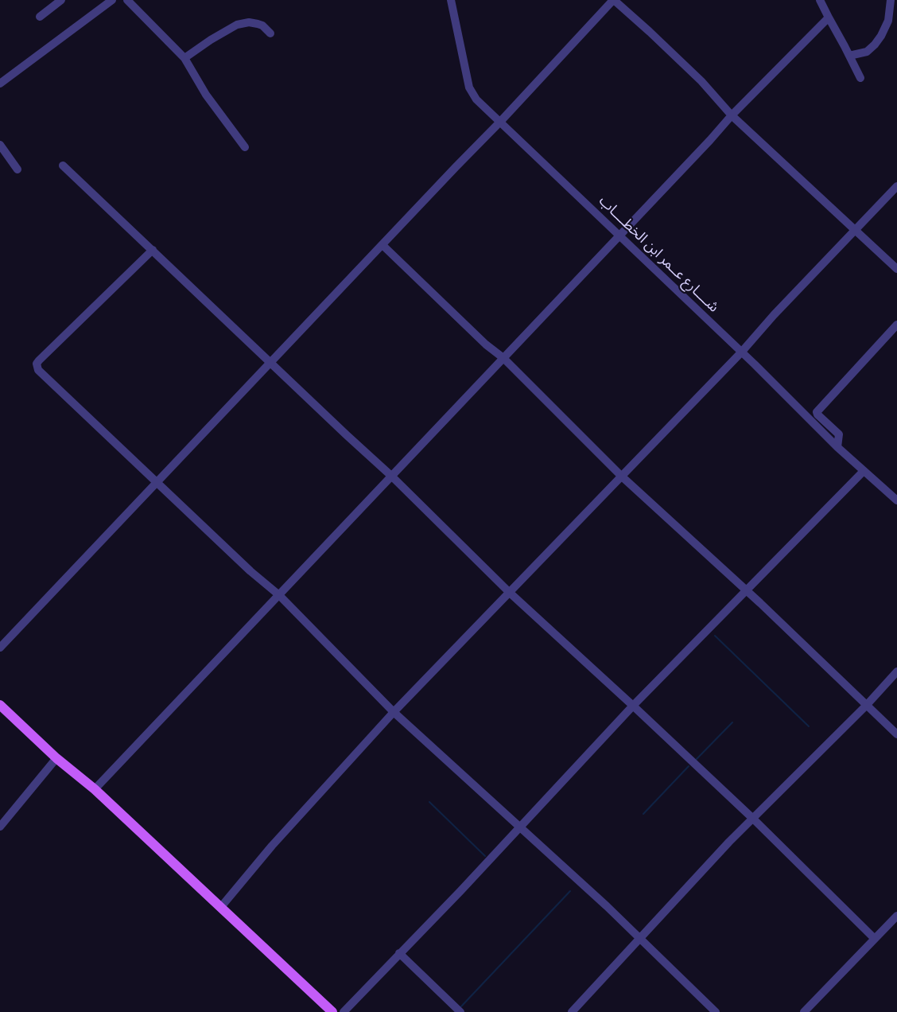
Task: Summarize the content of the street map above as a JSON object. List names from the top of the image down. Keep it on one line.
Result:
{"streets":{"street":["شــــارع عــمر ابن الخطــــاب"]}}
